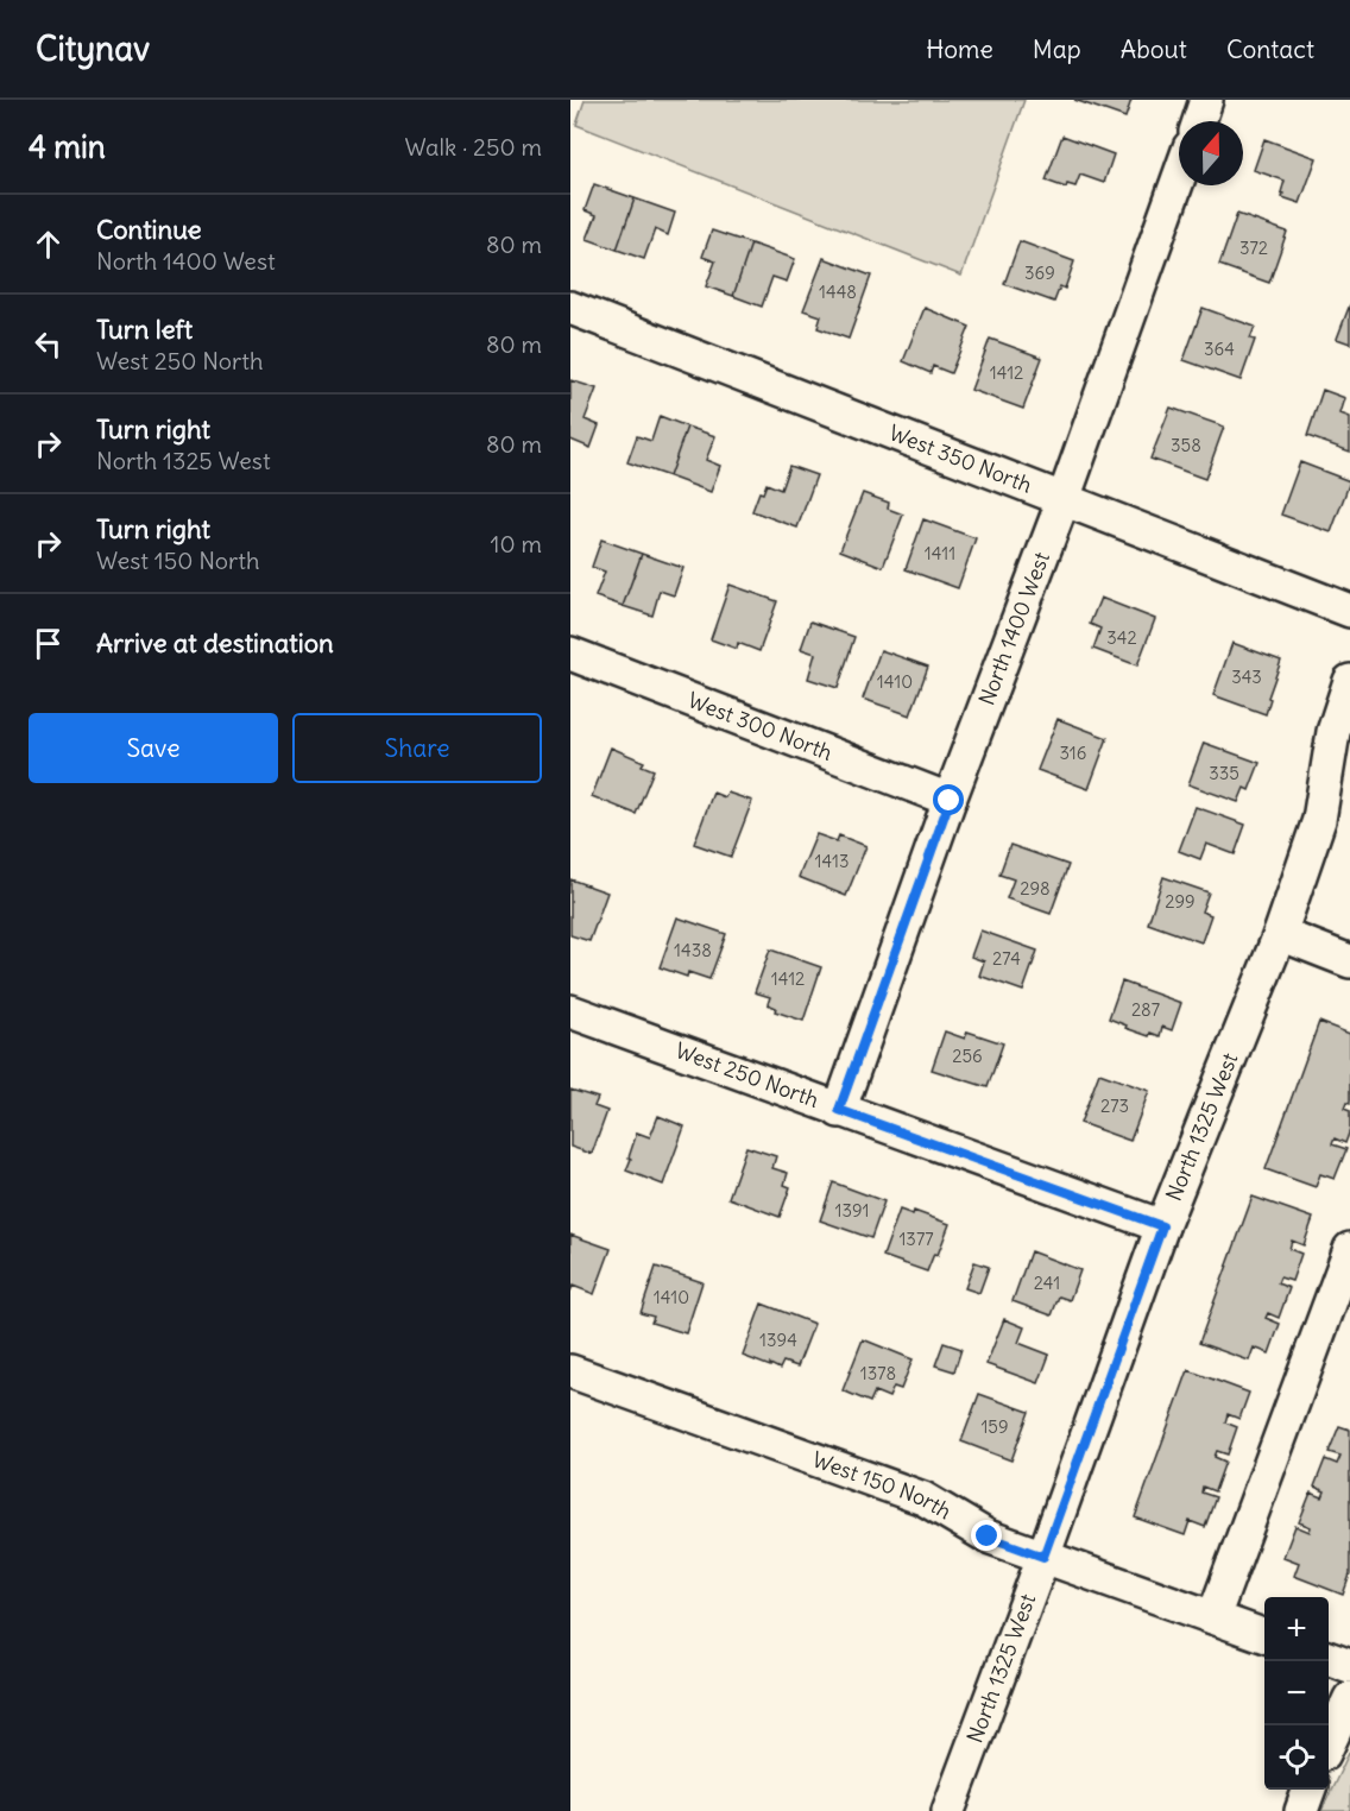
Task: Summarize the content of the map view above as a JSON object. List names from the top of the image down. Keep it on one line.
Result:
{"streets":{"street":["West 350 North","North 1400 West","West 300 North","West 250 North","North 1325 West","West 150 North"]},"crossings":[["West 350 North","North 1400 West"],["North 1400 West","West 300 North"],["North 1400 West","West 250 North"],["West 250 North","North 1325 West"],["North 1325 West","West 150 North"]],"house_numbers":["372","369","1448","364","1412","358","1411","342","343","1410","316","335","1413","298","299","1438","274","1412","287","256","273","1391","1377","241","1410","1394","1378","159"],"north":"top","page":{"header":"Citynav","nav":["Home","Map","About","Contact"],"heading":["4 min","Walk · 250 m"],"list":[["Continue","North 1400 West","80 m"],["Turn left","West 250 North","80 m"],["Turn right","North 1325 West","80 m"],["Turn right","West 150 North","10 m"],"Arrive at destination"],"buttons":["Save","Share"],"map_buttons":["+","−"]}}
